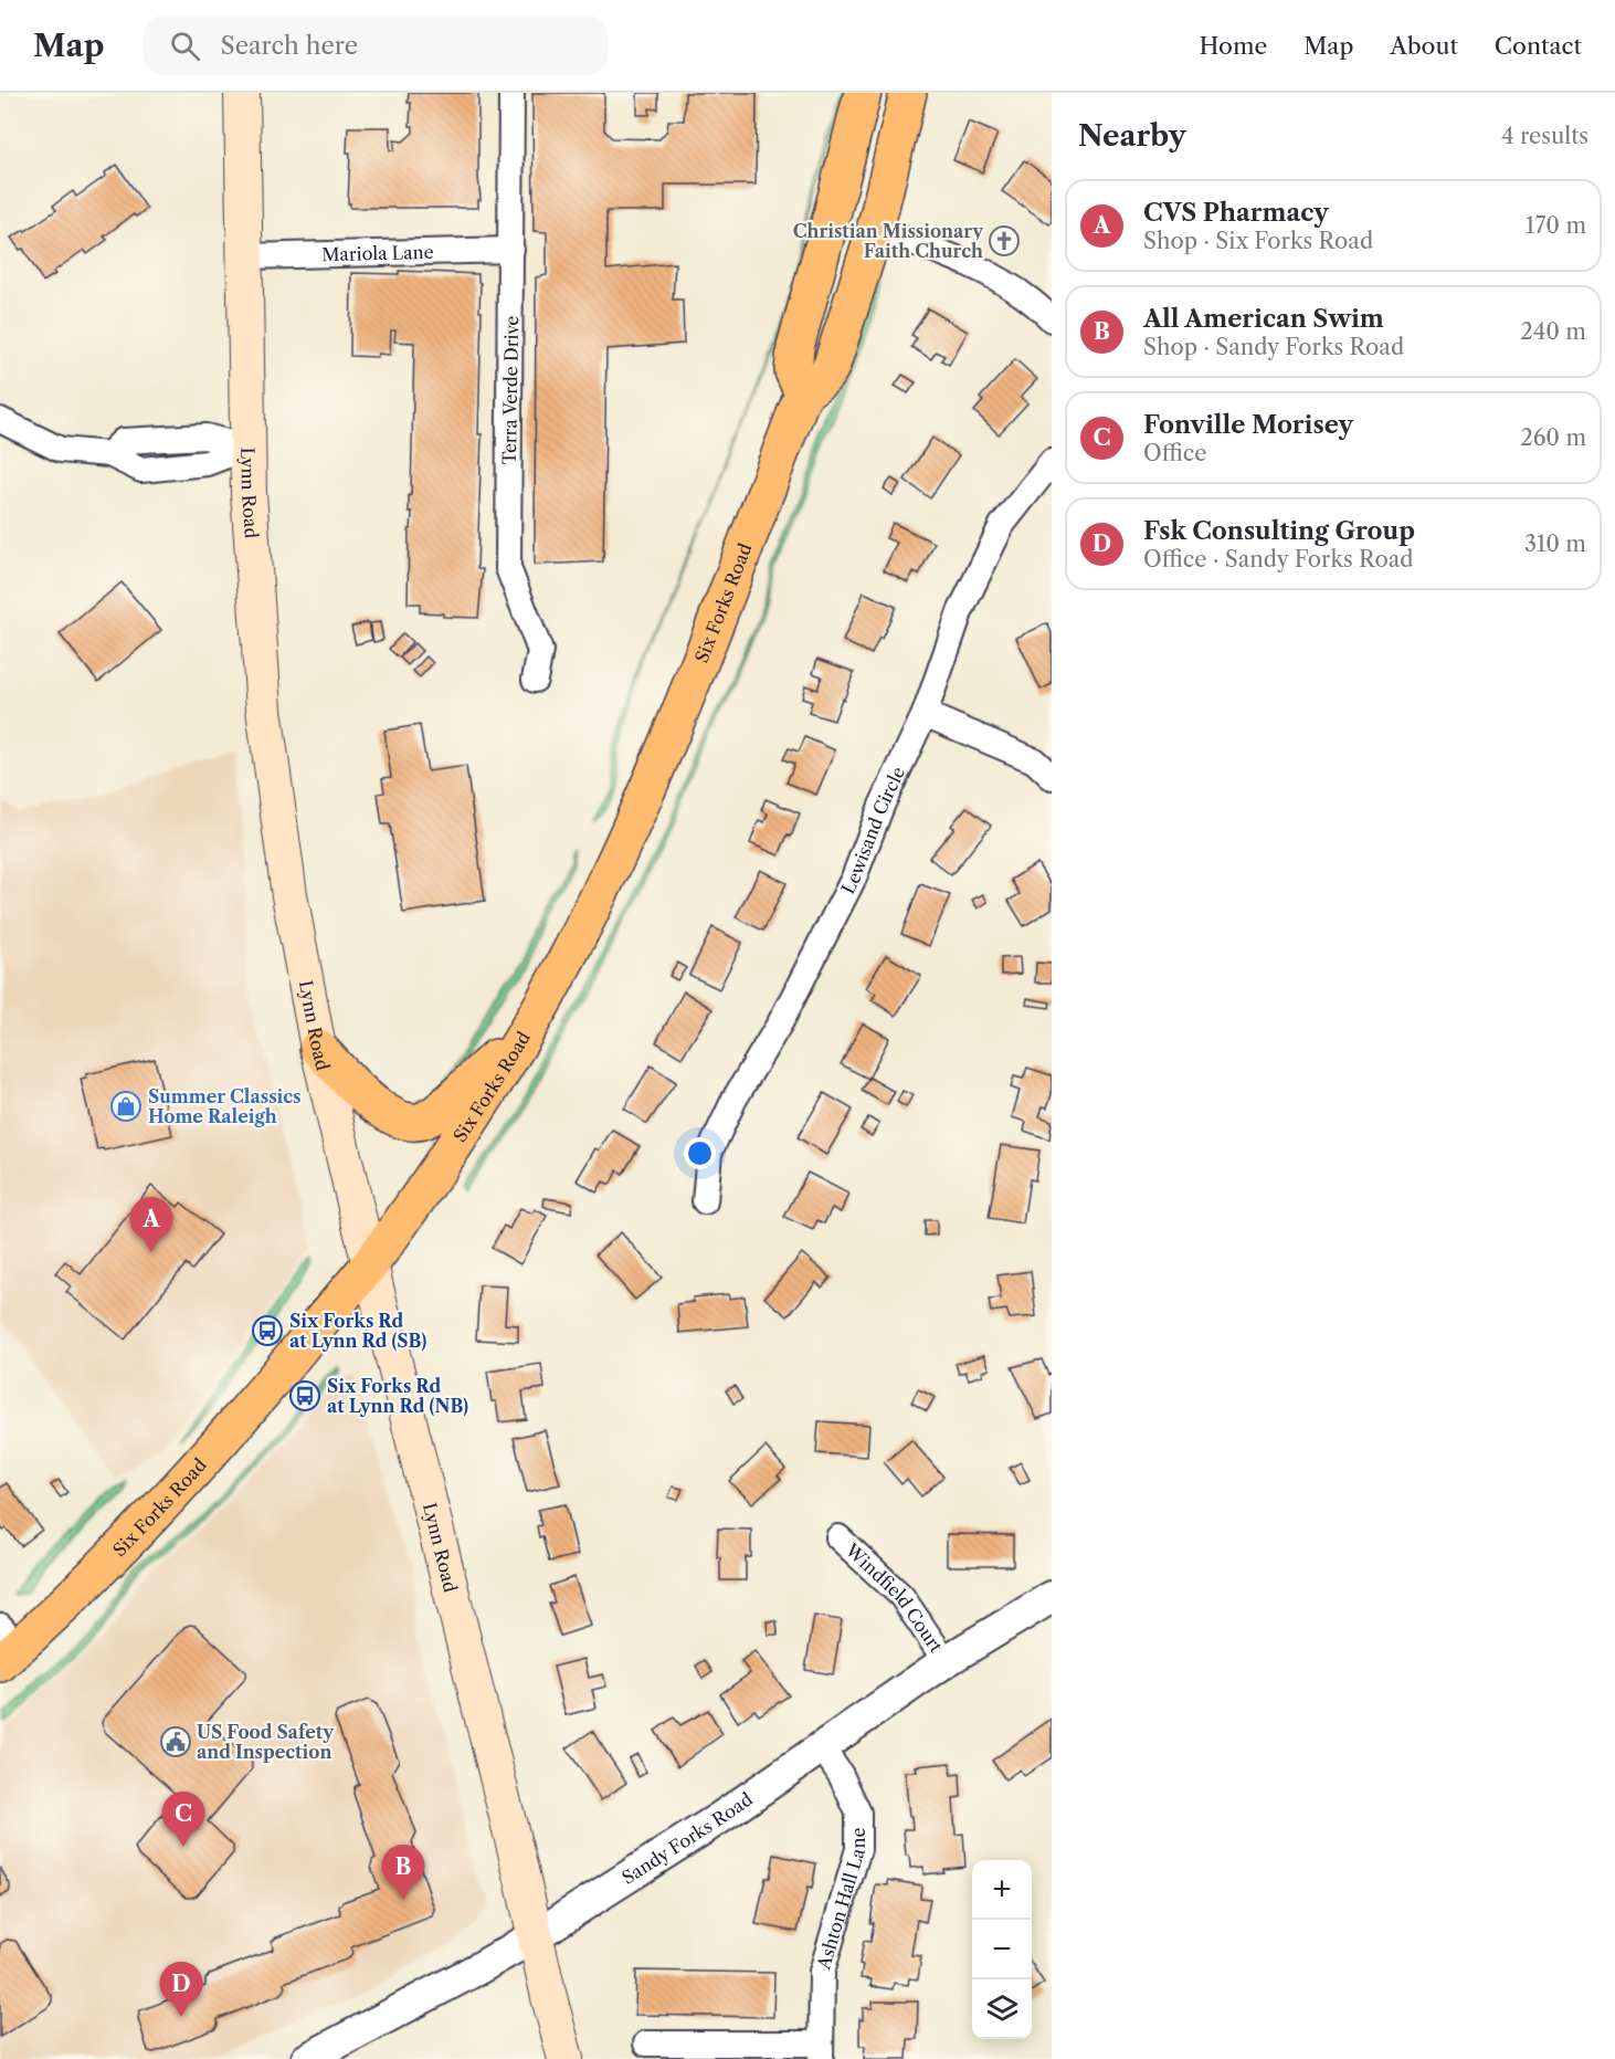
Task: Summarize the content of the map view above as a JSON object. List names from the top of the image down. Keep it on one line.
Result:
{"streets":{"main road":["Lynn Road","Six Forks Road"],"street":["Mariola Lane","Terra Verde Drive","Lewisand Circle","Windfield Court","Sandy Forks Road","Ashton Hall Lane"]},"crossings":[["Mariola Lane","Terra Verde Drive"],["Mariola Lane","Lynn Road"],["Lynn Road","Six Forks Road"],["Lynn Road","Sandy Forks Road"],["Windfield Court","Sandy Forks Road"],["Sandy Forks Road","Ashton Hall Lane"]],"places":{"church":["Christian Missionary Faith Church"],"shop":["Summer Classics Home Raleigh"],"bus stop":["Six Forks Rd at Lynn Rd (SB)","Six Forks Rd at Lynn Rd (NB)"],"public building":["US Food Safety and Inspection"]},"page":{"header":"Map","search":"Search here","nav":["Home","Map","About","Contact"],"heading":["Nearby","4 results"],"list":[{"mark":"A","name":"CVS Pharmacy","note":"Shop · Six Forks Road","value":"170 m"},{"mark":"B","name":"All American Swim","note":"Shop · Sandy Forks Road","value":"240 m"},{"mark":"C","name":"Fonville Morisey","note":"Office","value":"260 m"},{"mark":"D","name":"Fsk Consulting Group","note":"Office · Sandy Forks Road","value":"310 m"}],"pins":["A","C","B","D"],"map_buttons":["+","−"]}}
